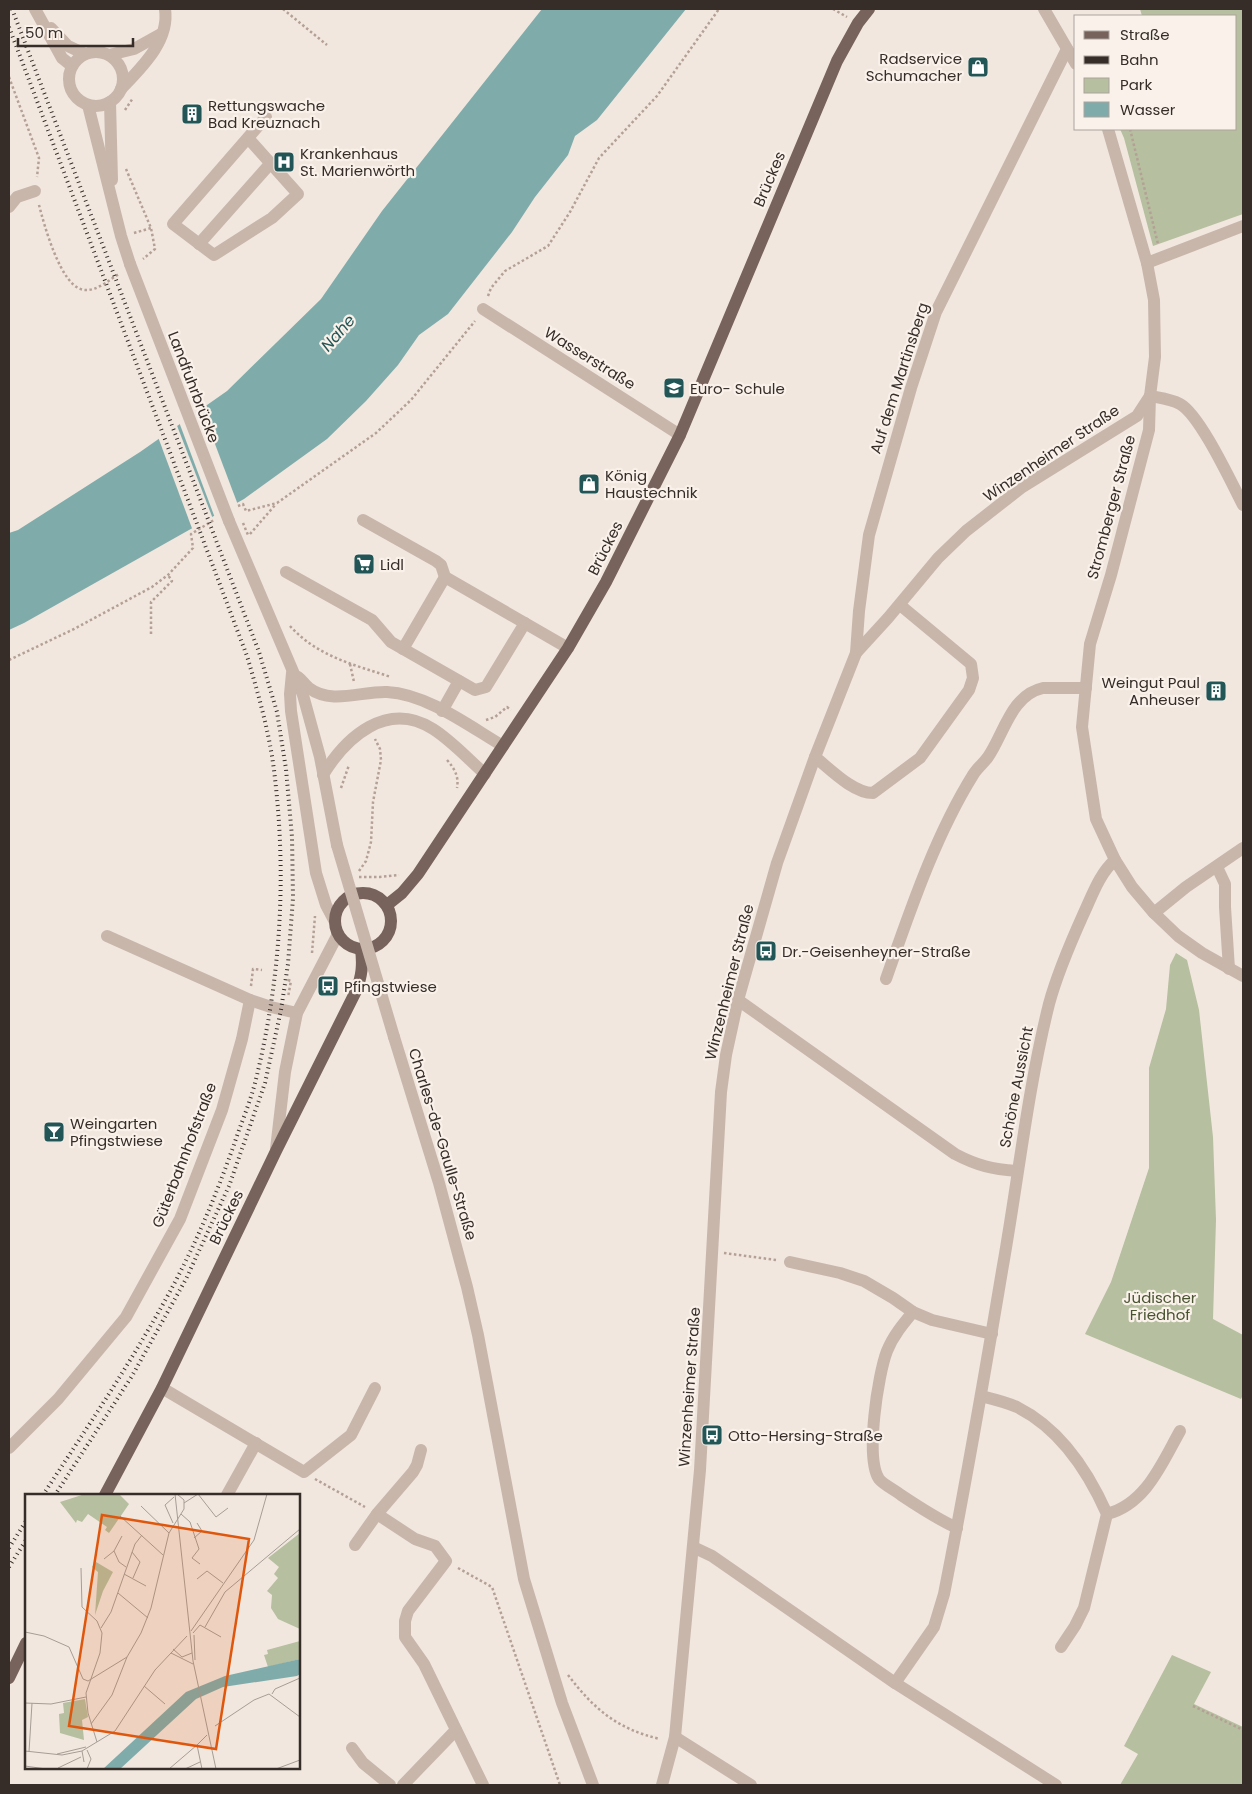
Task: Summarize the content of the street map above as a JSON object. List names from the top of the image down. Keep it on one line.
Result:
{"streets":{"main road":["Brückes"],"street":["Wasserstraße","Auf dem Martinsberg","Landfuhrbrücke","Winzenheimer Straße","Stromberger Straße","Schöne Aussicht","Charles-de-Gaulle-Straße","Güterbahnhofstraße"]},"crossings":[["Brückes","Wasserstraße"],["Auf dem Martinsberg","Winzenheimer Straße"],["Landfuhrbrücke","Charles-de-Gaulle-Straße"],["Winzenheimer Straße","Stromberger Straße"],["Stromberger Straße","Schöne Aussicht"]],"water":["Nahe"],"parks":["Jüdischer Friedhof"],"places":{"shop":["Radservice Schumacher","König Haustechnik"],"building":["Rettungswache Bad Kreuznach","Weingut Paul Anheuser"],"hospital":["Krankenhaus St. Marienwörth"],"school or university":["Euro- Schule"],"supermarket":["Lidl"],"bus stop":["Dr.-Geisenheyner-Straße","Pfingstwiese","Otto-Hersing-Straße"],"bar":["Weingarten Pfingstwiese"]},"legend":["Straße","Bahn","Park","Wasser"],"scale_bar":"50 m"}
